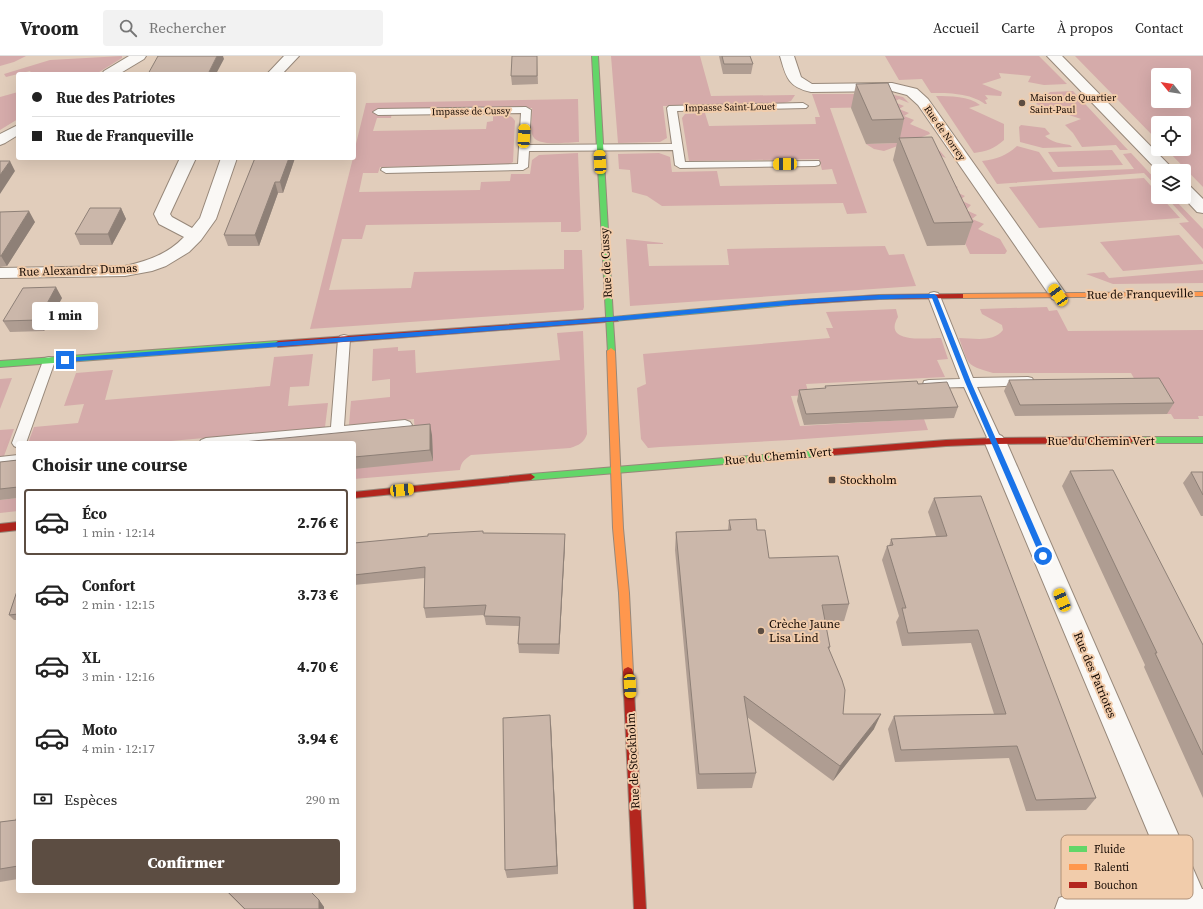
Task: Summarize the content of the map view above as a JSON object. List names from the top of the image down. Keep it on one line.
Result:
{"streets":{"street":["Rue de Norrey","Rue de Cussy","Rue Alexandre Dumas","Rue de Franqueville","Rue du Chemin Vert","Rue des Patriotes","Rue de Stockholm"],"lane":["Impasse Saint-Louet","Impasse de Cussy"]},"crossings":[["Rue de Norrey","Rue de Franqueville"],["Rue de Cussy","Rue de Franqueville"],["Rue de Cussy","Rue du Chemin Vert"],["Rue de Cussy","Rue de Stockholm"],["Rue du Chemin Vert","Rue des Patriotes"],["Rue du Chemin Vert","Rue de Stockholm"]],"places":{"other":["Maison de Quartier Saint-Paul","Crèche Jaune Lisa Lind"],"transit":["Stockholm"]},"legend":["Fluide","Ralenti","Bouchon"],"north":"top left","page":{"header":"Vroom","search":"Rechercher","nav":["Accueil","Carte","À propos","Contact"],"banner":["Rue des Patriotes","Rue de Franqueville"],"bubble":"1 min","heading":"Choisir une course","list":[{"name":"Éco","note":"1 min · 12:14","value":"2.76 €"},{"name":"Confort","note":"2 min · 12:15","value":"3.73 €"},{"name":"XL","note":"3 min · 12:16","value":"4.70 €"},{"name":"Moto","note":"4 min · 12:17","value":"3.94 €"}],"pay":["Espèces","290 m"],"buttons":"Confirmer"}}
